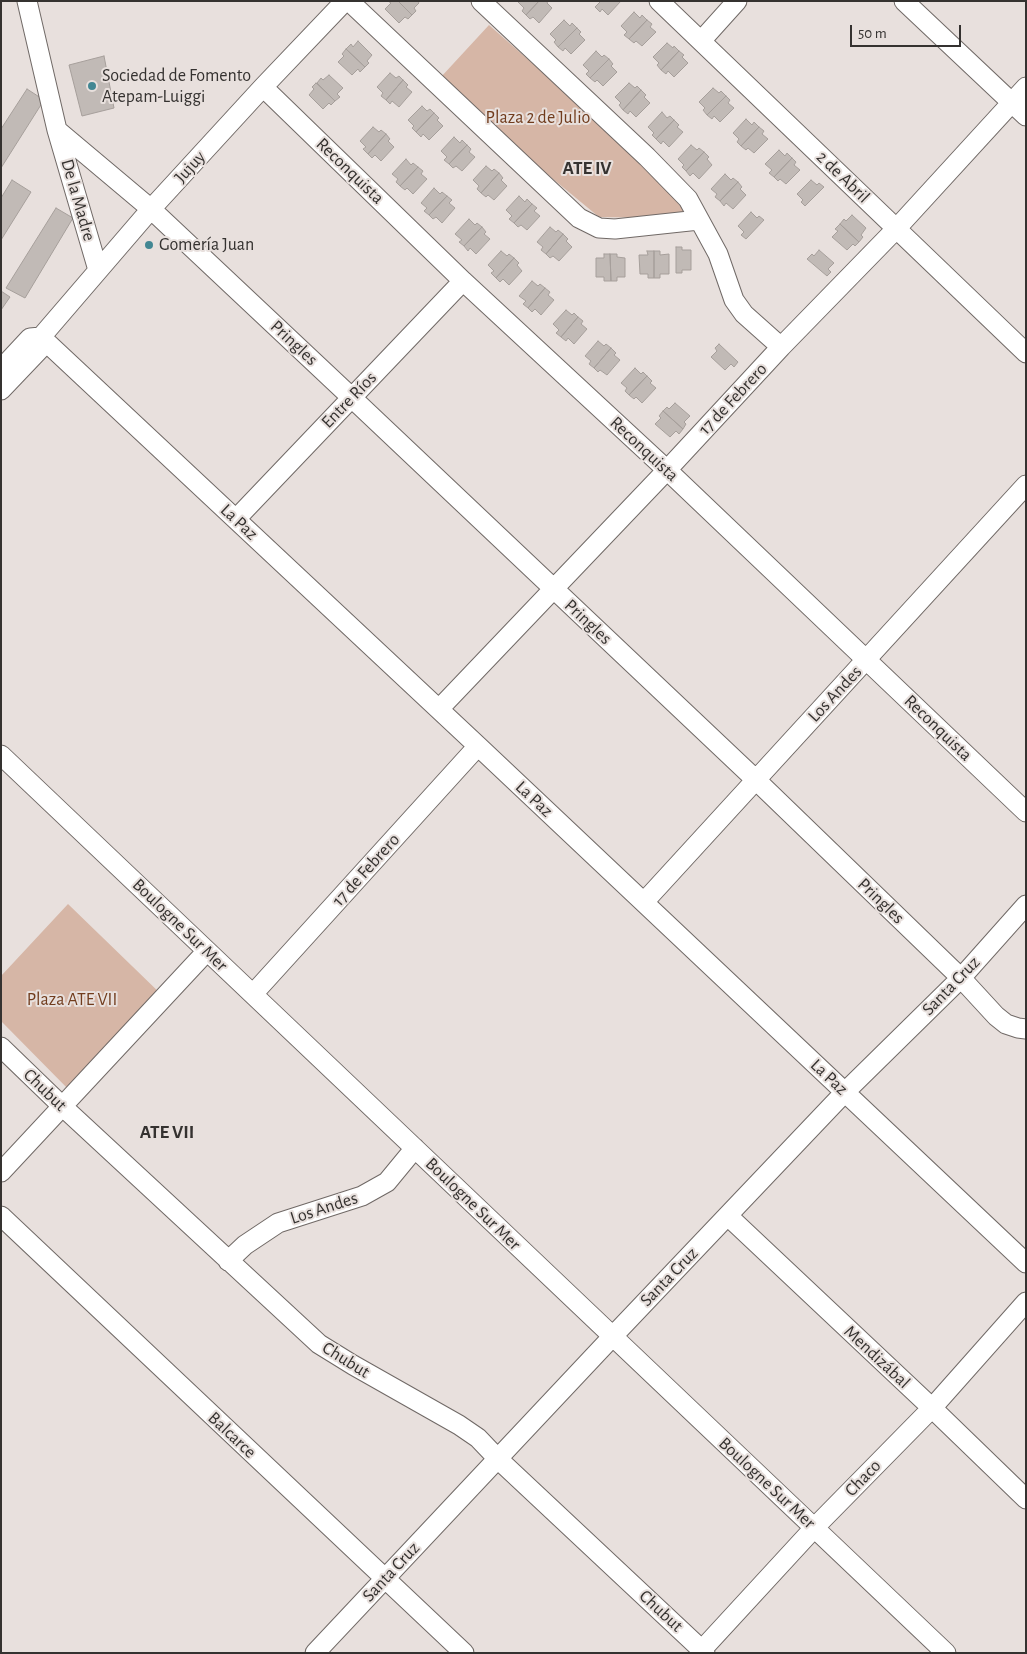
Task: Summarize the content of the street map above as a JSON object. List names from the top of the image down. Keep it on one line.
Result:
{"streets":{"street":["Jujuy","Reconquista","2 de Abril","De la Madre","Pringles","17 de Febrero","Entre Ríos","La Paz","Los Andes","Boulogne Sur Mer","Santa Cruz","Chubut","Mendizábal","Balcarce","Chaco"]},"crossings":[["Jujuy","Reconquista"],["Jujuy","De la Madre"],["Jujuy","Pringles"],["Jujuy","La Paz"],["Reconquista","17 de Febrero"],["Reconquista","Entre Ríos"],["Reconquista","Los Andes"],["2 de Abril","17 de Febrero"],["De la Madre","Pringles"],["Pringles","17 de Febrero"],["Pringles","Entre Ríos"],["Pringles","Los Andes"],["Pringles","Santa Cruz"],["17 de Febrero","La Paz"],["17 de Febrero","Boulogne Sur Mer"],["Entre Ríos","La Paz"],["La Paz","Los Andes"],["La Paz","Santa Cruz"],["Los Andes","Boulogne Sur Mer"],["Los Andes","Chubut"],["Boulogne Sur Mer","Santa Cruz"],["Boulogne Sur Mer","Chaco"],["Santa Cruz","Chubut"],["Santa Cruz","Mendizábal"],["Santa Cruz","Balcarce"],["Chubut","Chaco"],["Mendizábal","Chaco"]],"districts":["ATE IV","ATE VII"],"parks":["Plaza 2 de Julio","Plaza ATE VII"],"places":["Sociedad de Fomento Atepam-Luiggi","Gomería Juan"],"scale_bar":"50 m"}
